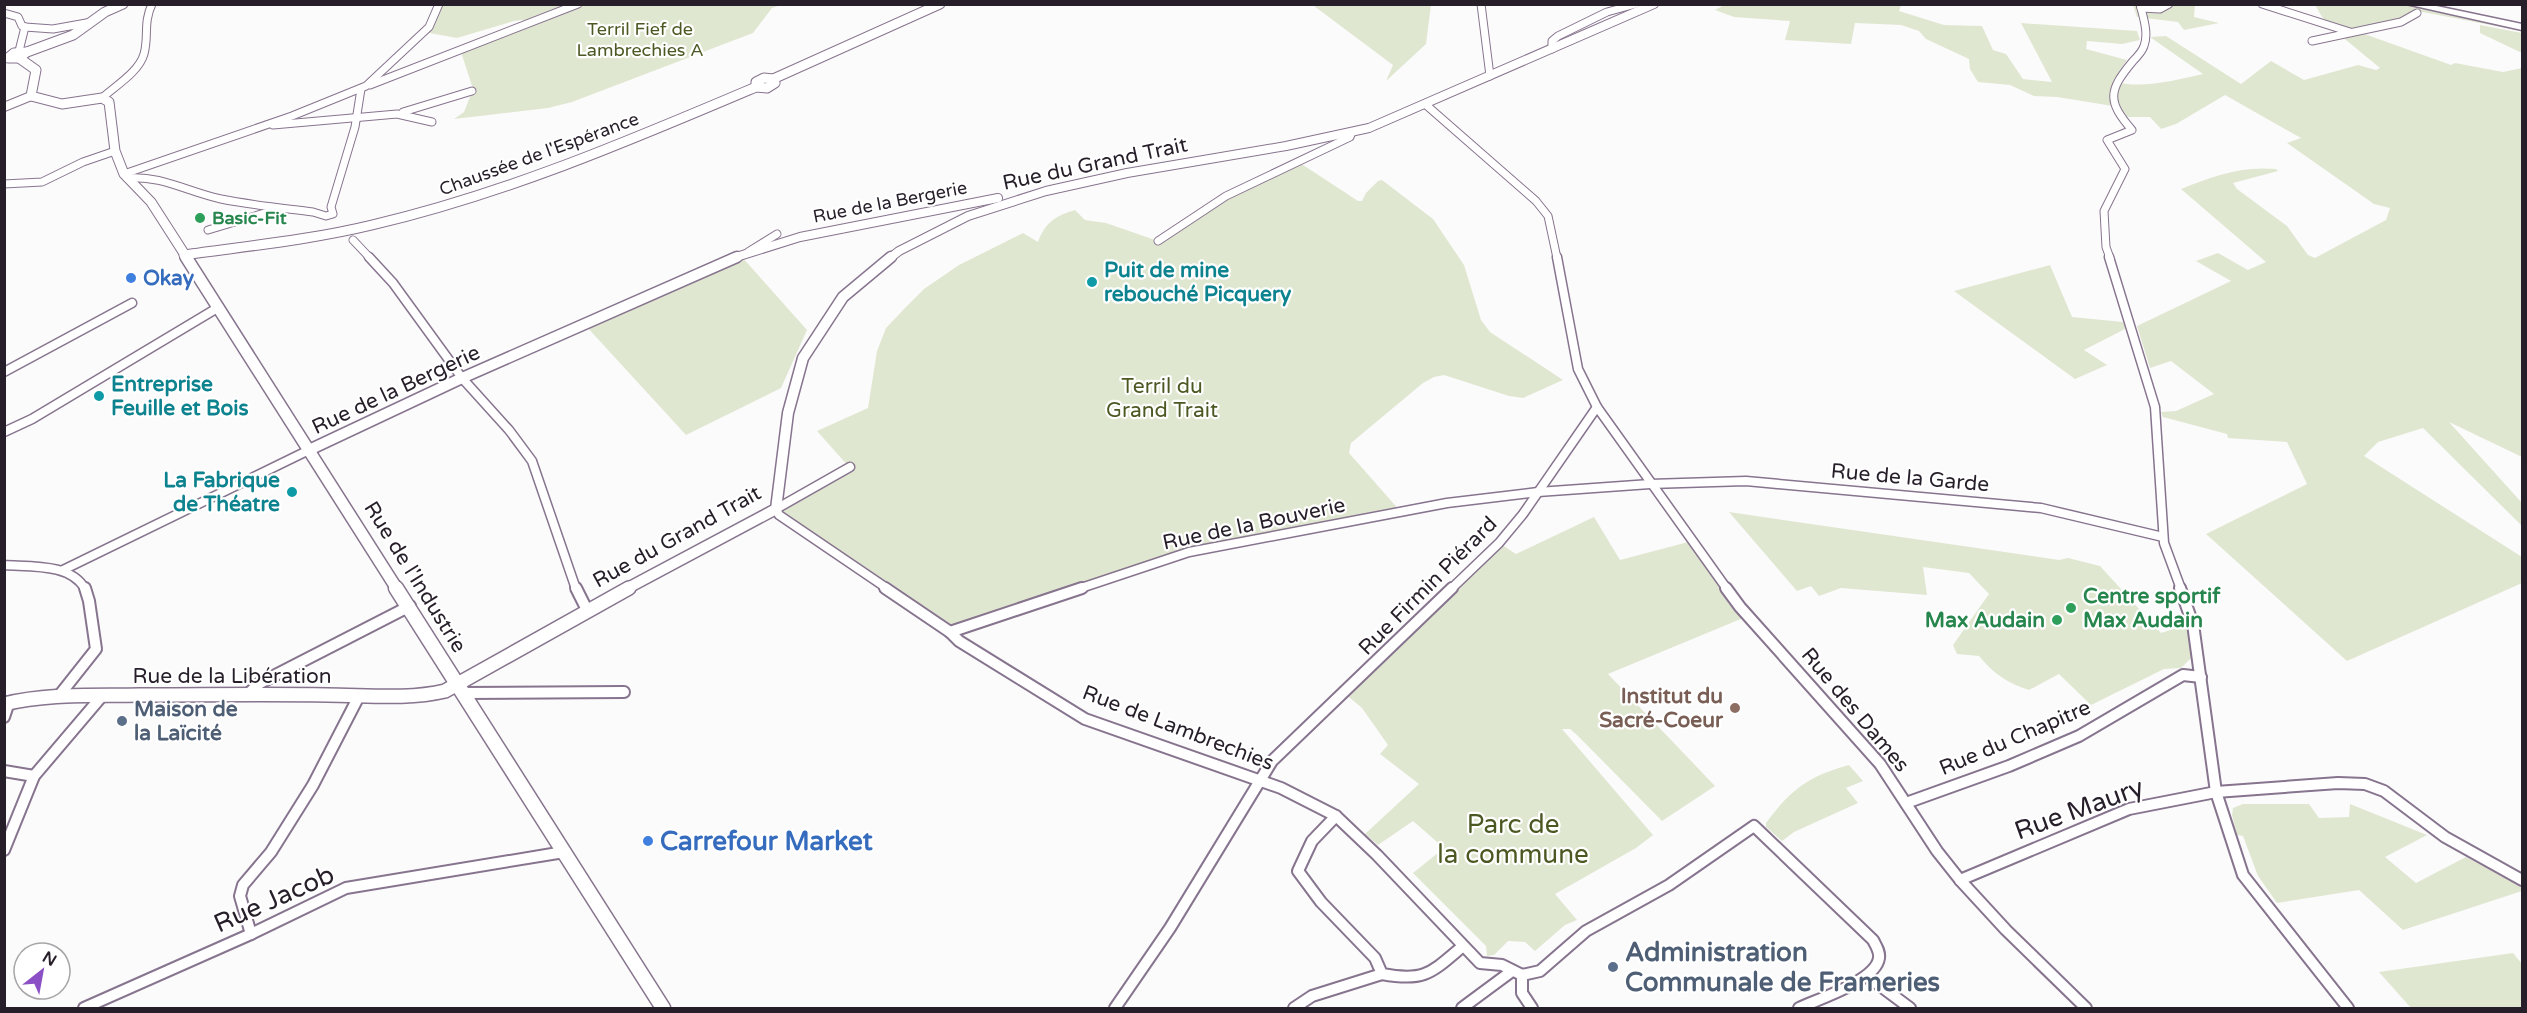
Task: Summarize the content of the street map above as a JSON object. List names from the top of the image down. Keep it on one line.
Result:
{"streets":{"main road":["Chaussée de l'Espérance","Rue de l'Industrie"],"street":["Rue du Grand Trait","Rue de la Bergerie","Rue de la Garde","Rue de la Bouverie","Rue Firmin Piérard","Rue de la Libération","Rue des Dames","Rue de Lambrechies","Rue du Chapitre","Rue Maury","Rue Jacob"]},"crossings":[["Chaussée de l'Espérance","Rue de l'Industrie"],["Rue du Grand Trait","Rue de la Bergerie"],["Rue du Grand Trait","Rue de l'Industrie"],["Rue du Grand Trait","Rue de la Libération"],["Rue du Grand Trait","Rue des Dames"],["Rue du Grand Trait","Rue de Lambrechies"],["Rue de la Bergerie","Rue de l'Industrie"],["Rue de la Garde","Rue des Dames"],["Rue de la Bouverie","Rue Firmin Piérard"],["Rue de la Bouverie","Rue de Lambrechies"],["Rue de l'Industrie","Rue de la Libération"],["Rue de l'Industrie","Rue Jacob"],["Rue Firmin Piérard","Rue des Dames"],["Rue Firmin Piérard","Rue de Lambrechies"],["Rue des Dames","Rue du Chapitre"],["Rue des Dames","Rue Maury"]],"parks":["Terril Fief de Lambrechies A","Terril du Grand Trait","Parc de la commune"],"places":["Basic-Fit","Okay","Puit de mine rebouché Picquery","Entreprise Feuille et Bois","La Fabrique de Théatre","Centre sportif Max Audain","Max Audain","Institut du Sacré-Coeur","Maison de la Laïcité","Carrefour Market","Administration Communale de Frameries"],"north":"top right"}
